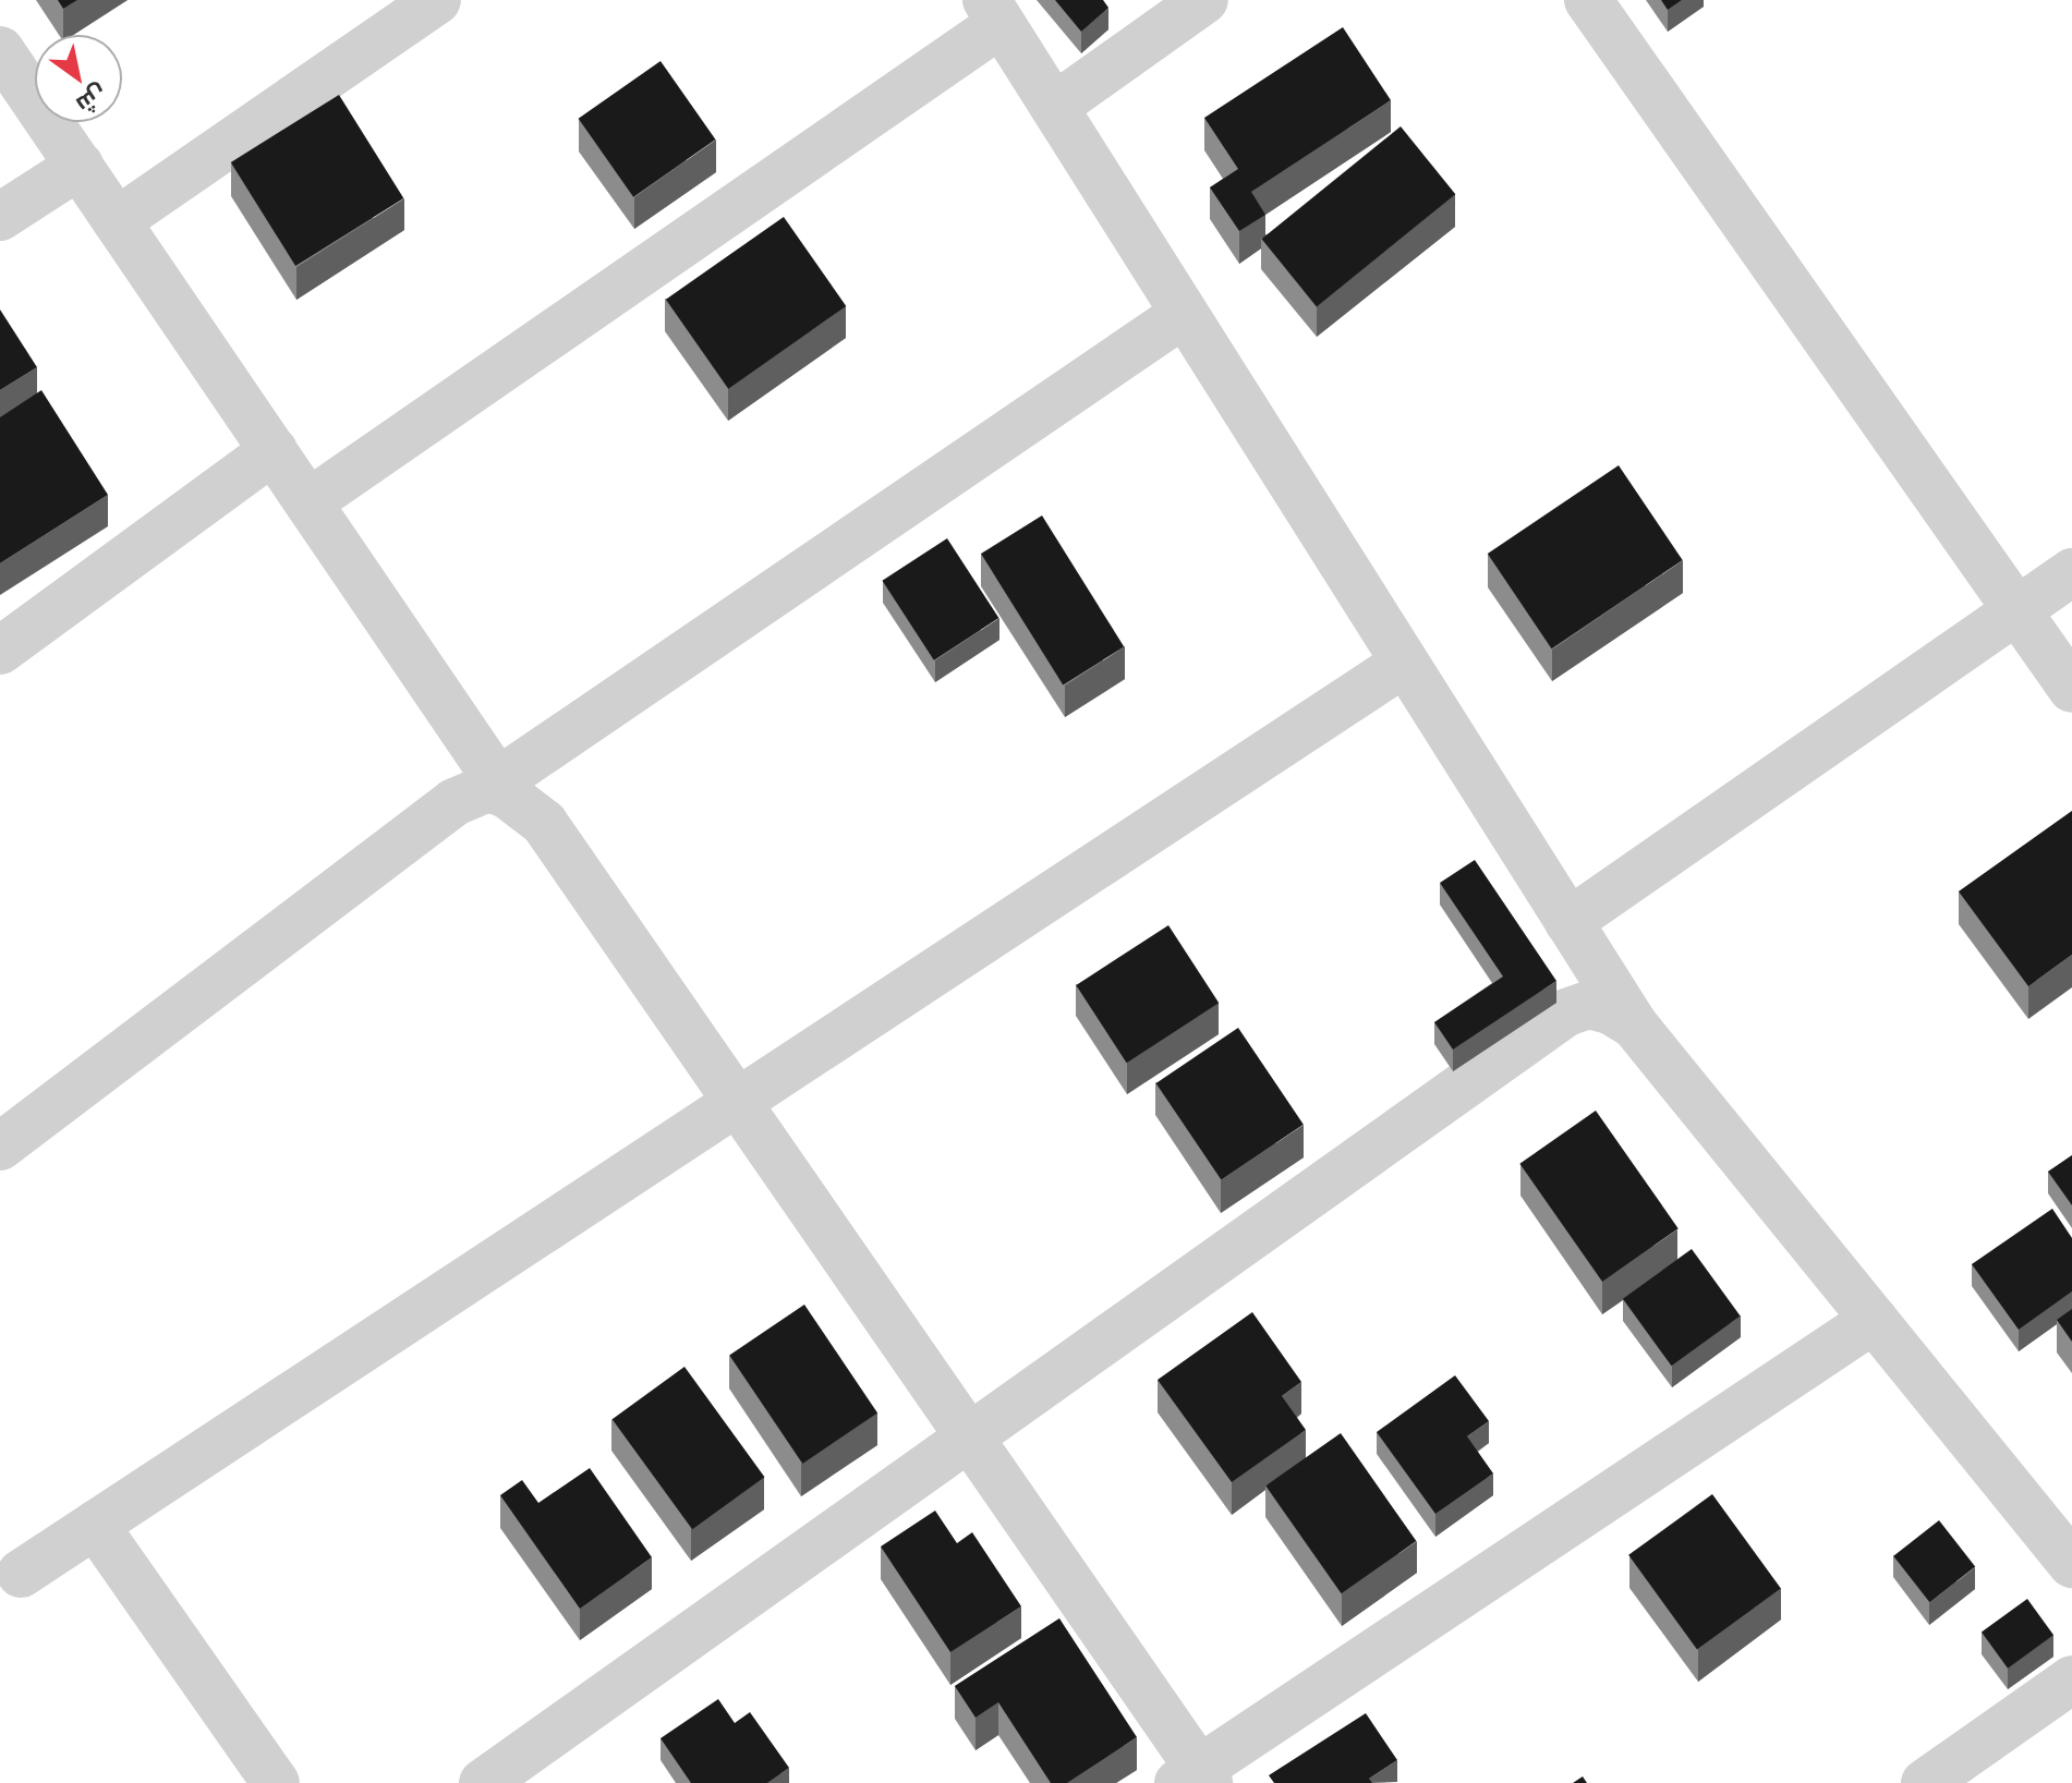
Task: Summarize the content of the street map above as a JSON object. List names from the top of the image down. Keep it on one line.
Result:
{"north":"bottom right"}
